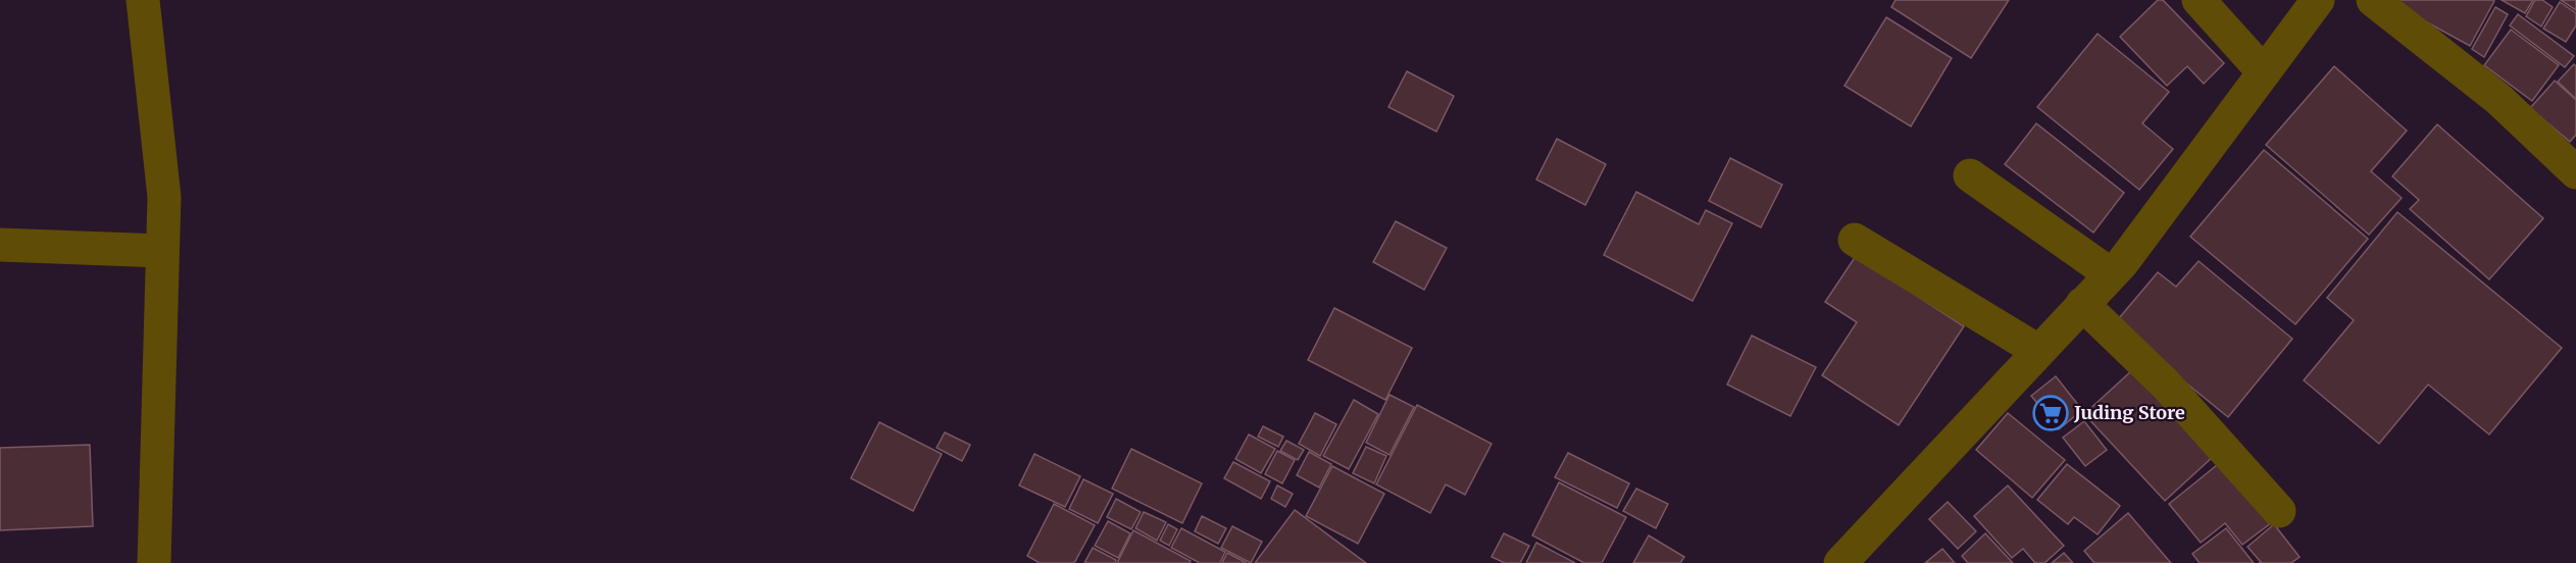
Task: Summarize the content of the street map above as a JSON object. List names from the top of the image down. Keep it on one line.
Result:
{"places":{"supermarket":["Juding Store"]}}
